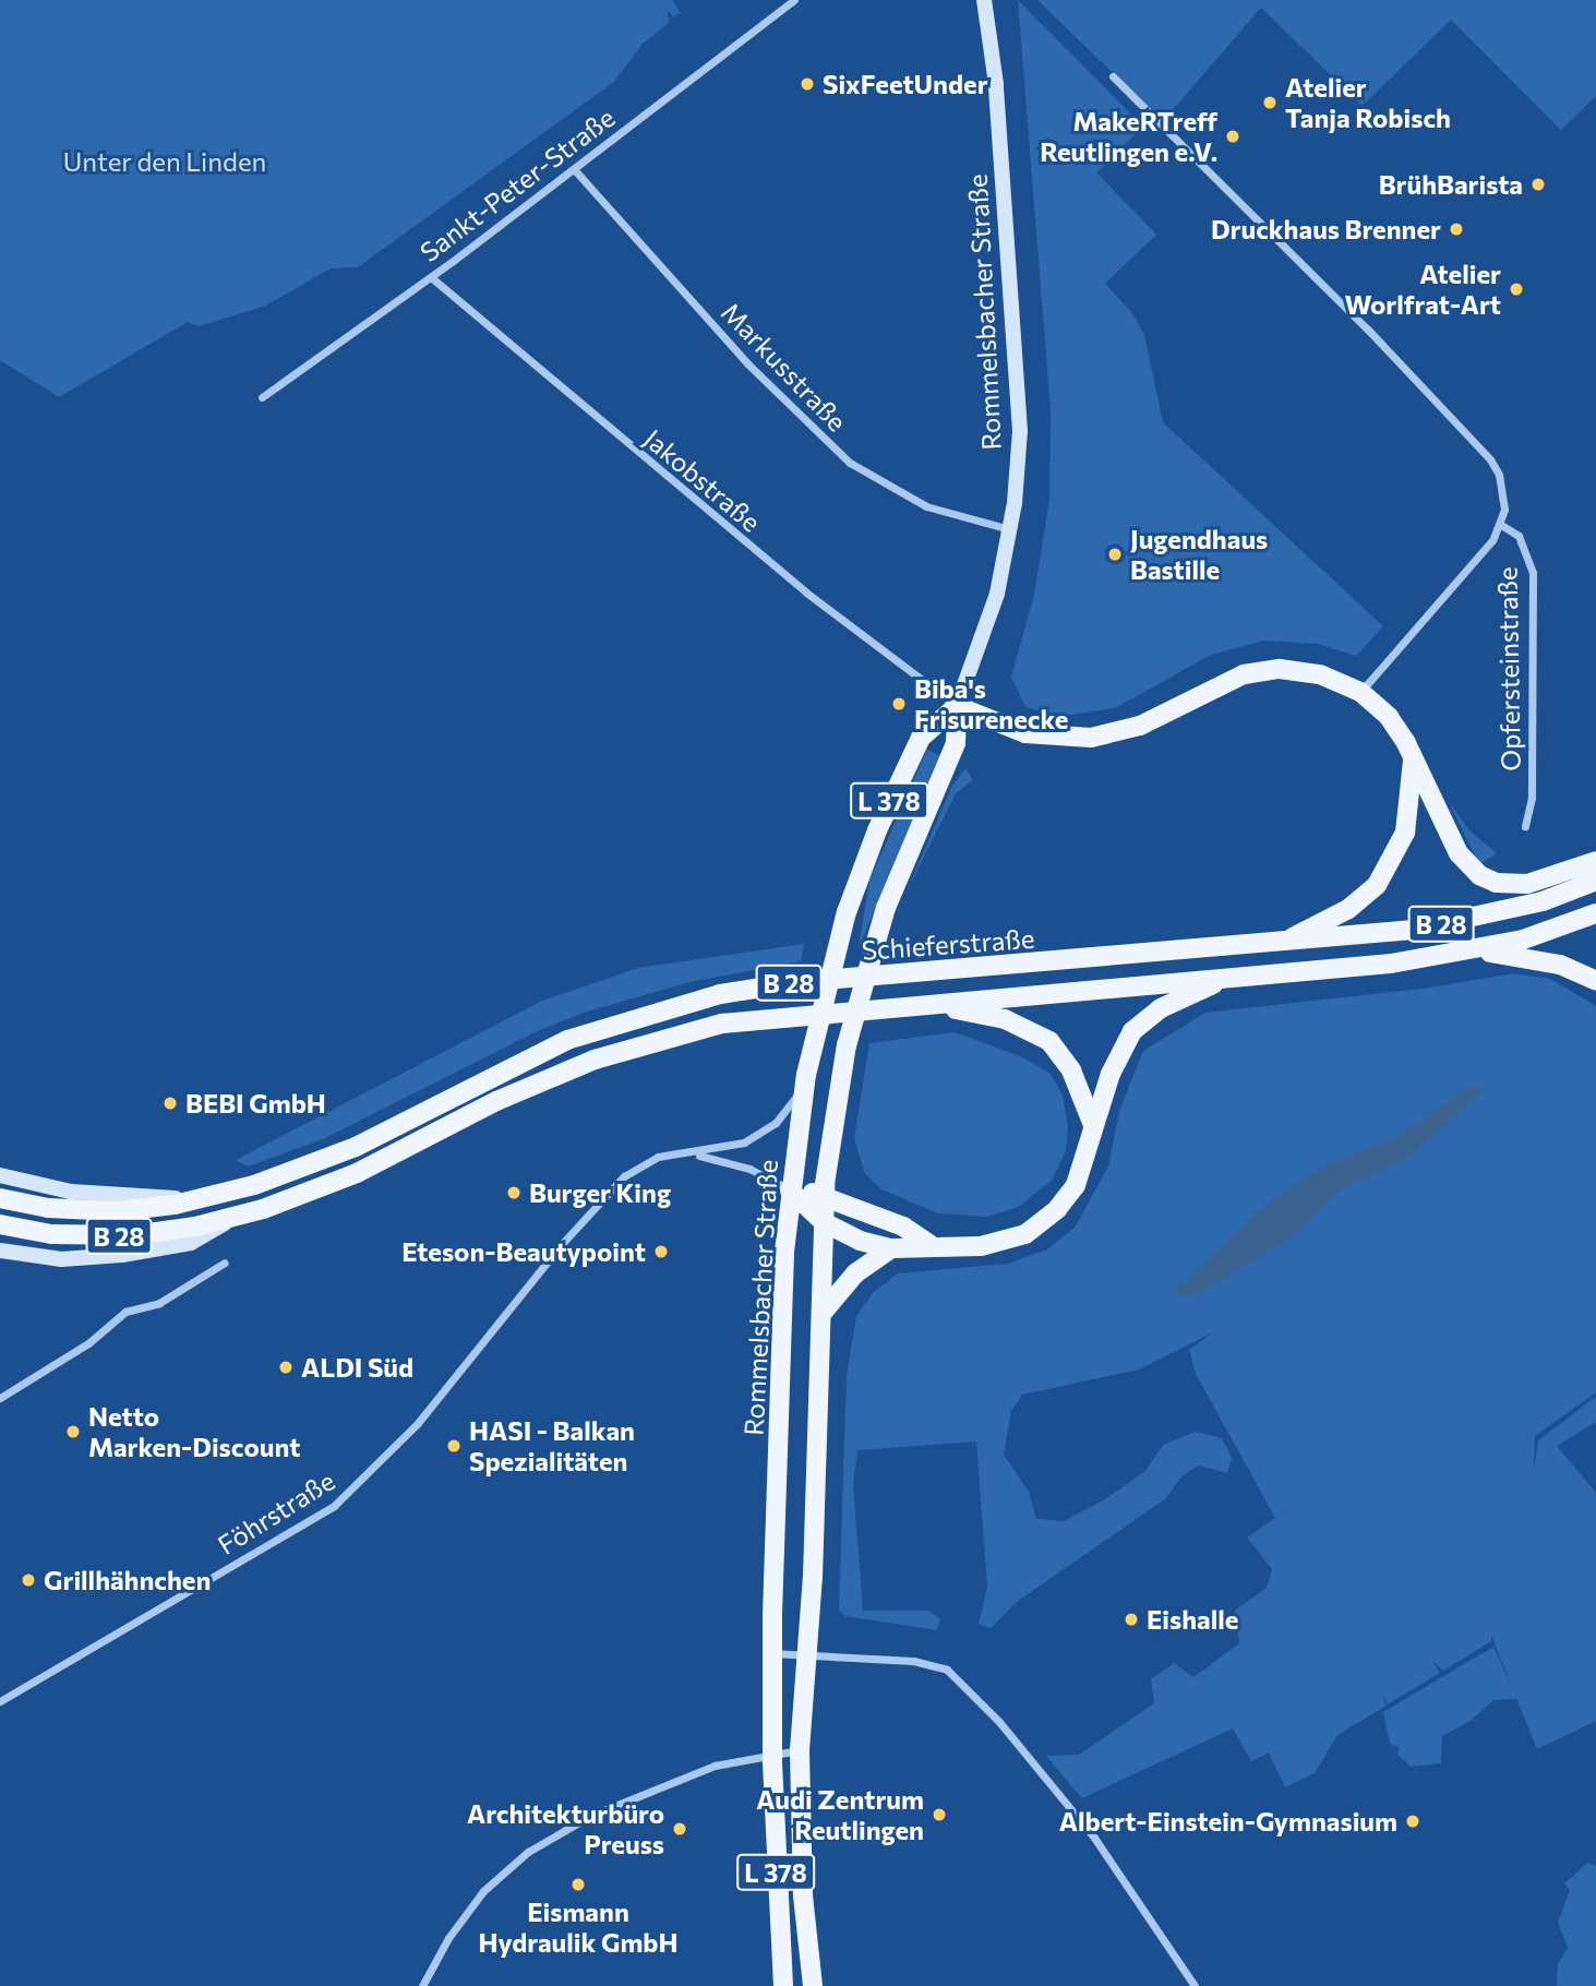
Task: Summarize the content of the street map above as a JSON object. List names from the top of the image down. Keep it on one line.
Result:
{"streets":{"main road":["Rommelsbacher Straße","L 378","B 28","Schieferstraße"],"street":["Sankt-Peter-Straße","Markusstraße","Jakobstraße","Opfersteinstraße","Föhrstraße"]},"crossings":[["Sankt-Peter-Straße","Markusstraße"],["Sankt-Peter-Straße","Jakobstraße"],["Rommelsbacher Straße","Markusstraße"],["Rommelsbacher Straße","Jakobstraße"],["Rommelsbacher Straße","Föhrstraße"],["B 28","Schieferstraße"]],"parks":["Unter den Linden"],"places":["SixFeetUnder","Atelier Tanja Robisch","MakeRTreff Reutlingen e.V.","BrühBarista","Druckhaus Brenner","Atelier Worlfrat-Art","Jugendhaus Bastille","Biba's Frisurenecke","BEBI GmbH","Burger King","Eteson-Beautypoint","ALDI Süd","Netto Marken-Discount","HASI - Balkan Spezialitäten","Grillhähnchen","Eishalle","Audi Zentrum Reutlingen","Albert-Einstein-Gymnasium","Architekturbüro Preuss","Eismann Hydraulik GmbH"]}
